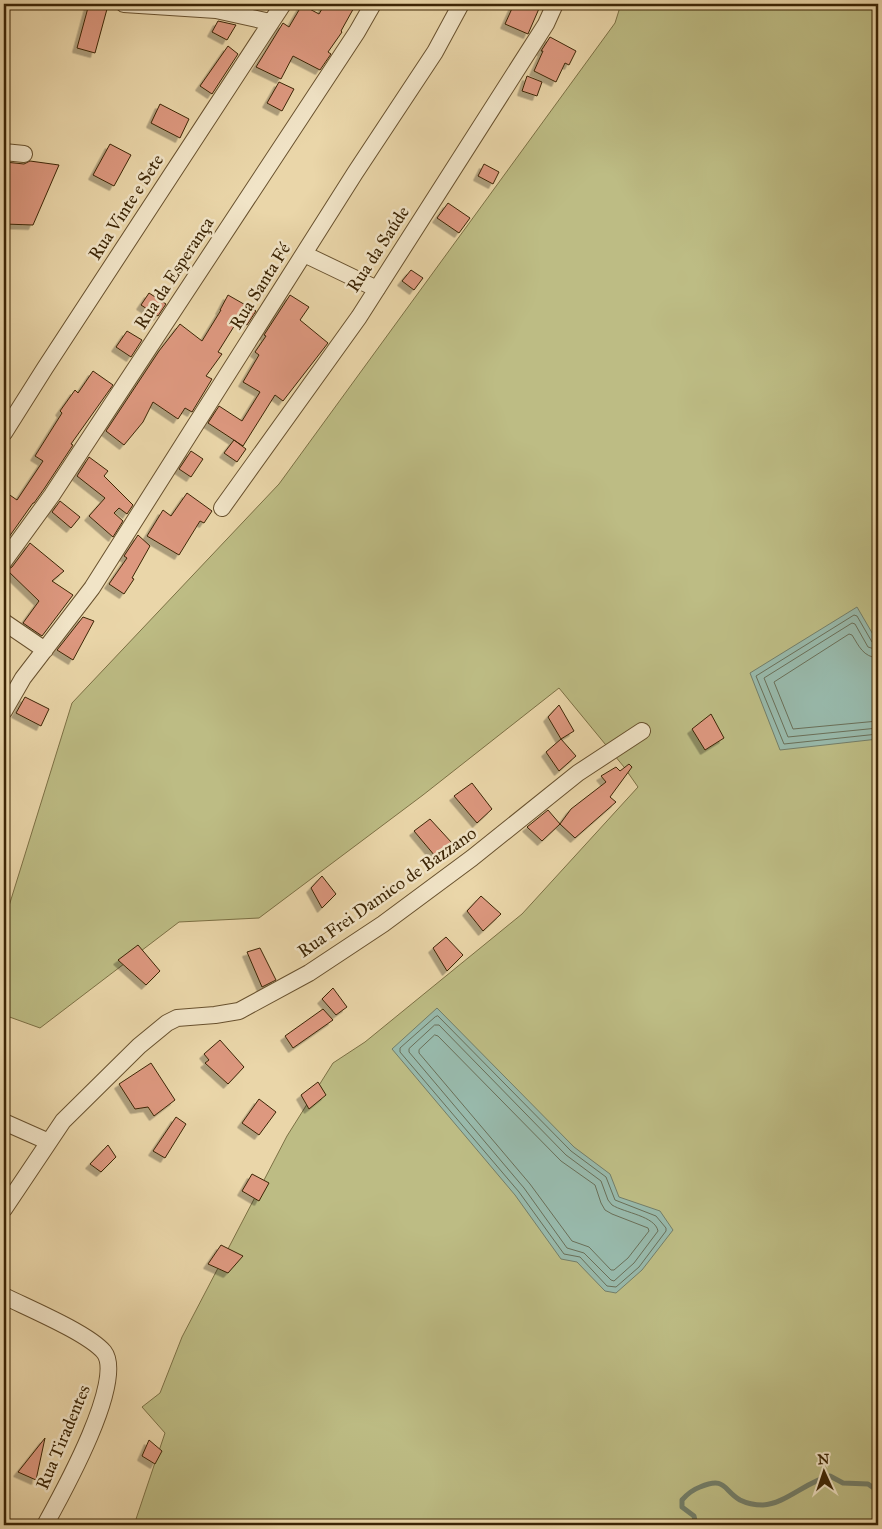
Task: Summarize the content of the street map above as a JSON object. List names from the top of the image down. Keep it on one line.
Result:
{"streets":{"street":["Rua Vinte e Sete","Rua da Saúde","Rua da Esperança","Rua Santa Fé","Rua Frei Damico de Bazzano","Rua Tiradentes"]},"north":"top"}
